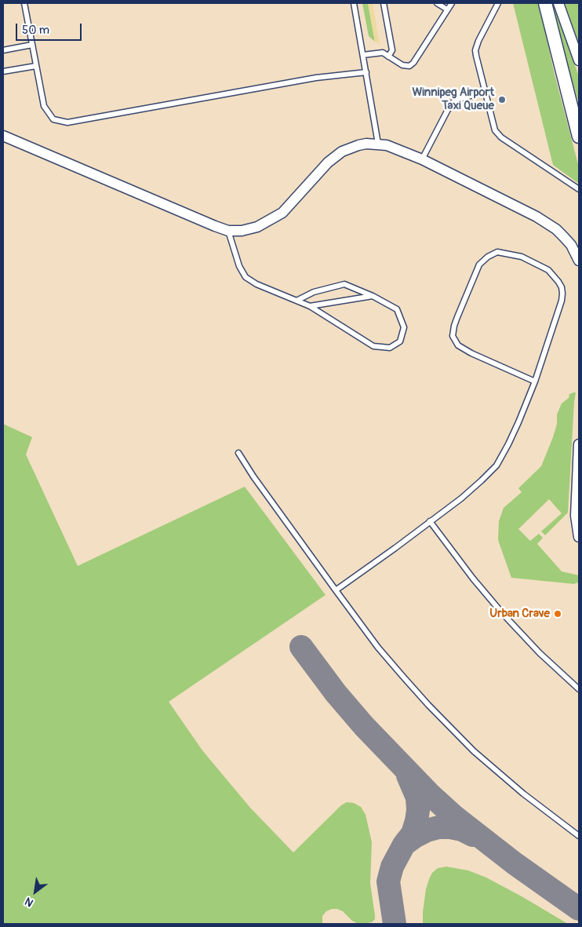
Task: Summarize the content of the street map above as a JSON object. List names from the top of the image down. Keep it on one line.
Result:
{"places":["Winnipeg Airport Taxi Queue","Urban Crave"],"scale_bar":"50 m","north":"bottom left"}
